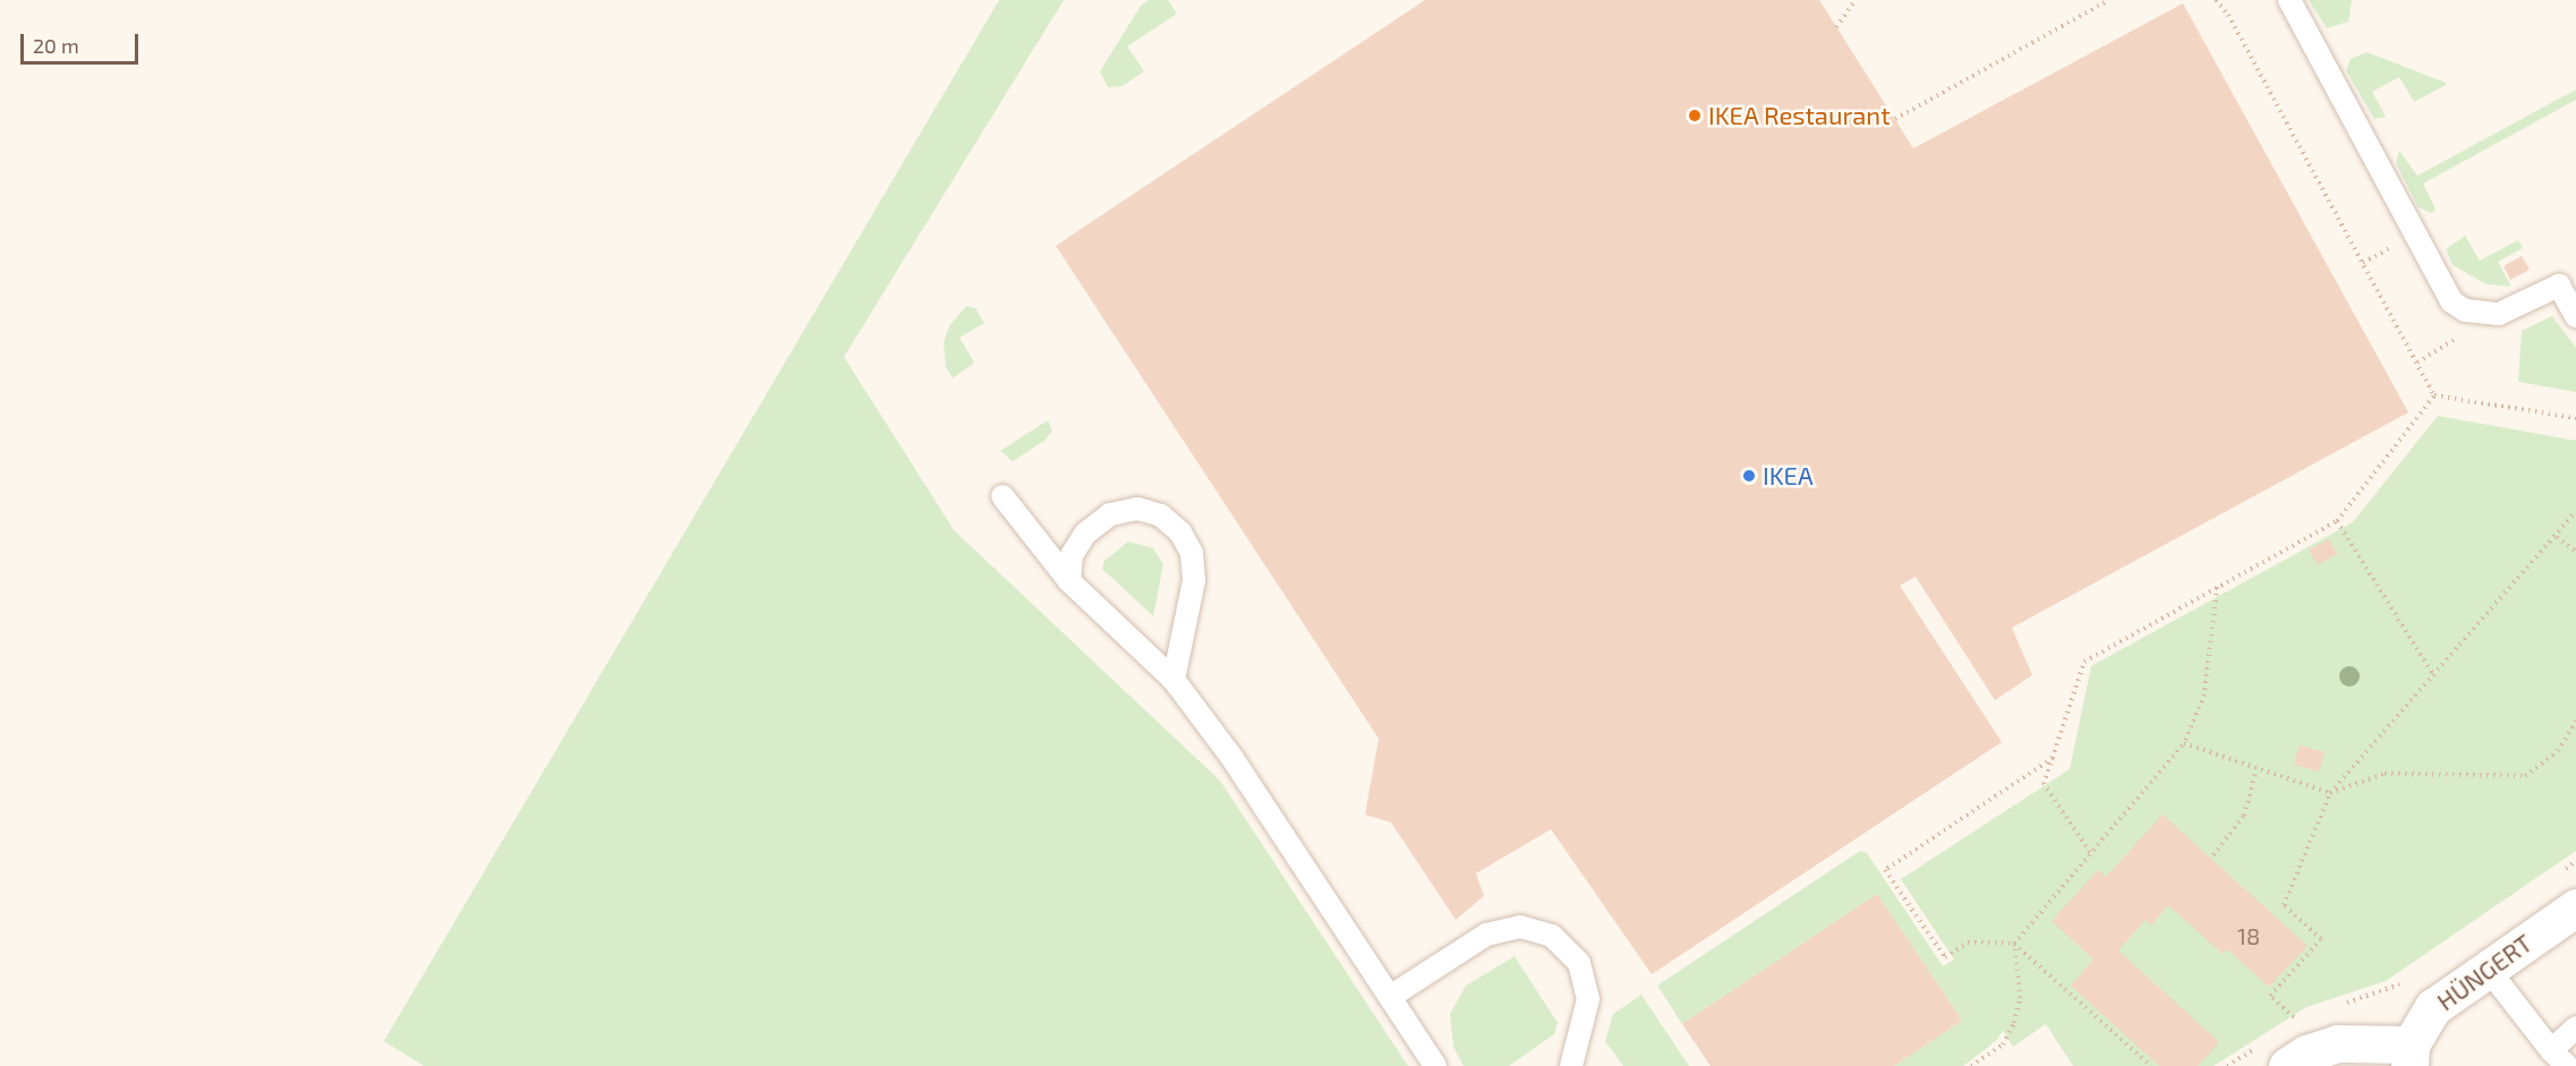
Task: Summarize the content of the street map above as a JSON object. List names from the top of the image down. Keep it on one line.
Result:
{"streets":{"street":["HÜNGERT"]},"places":["IKEA Restaurant","IKEA"],"house_numbers":["18"],"scale_bar":"20 m"}
